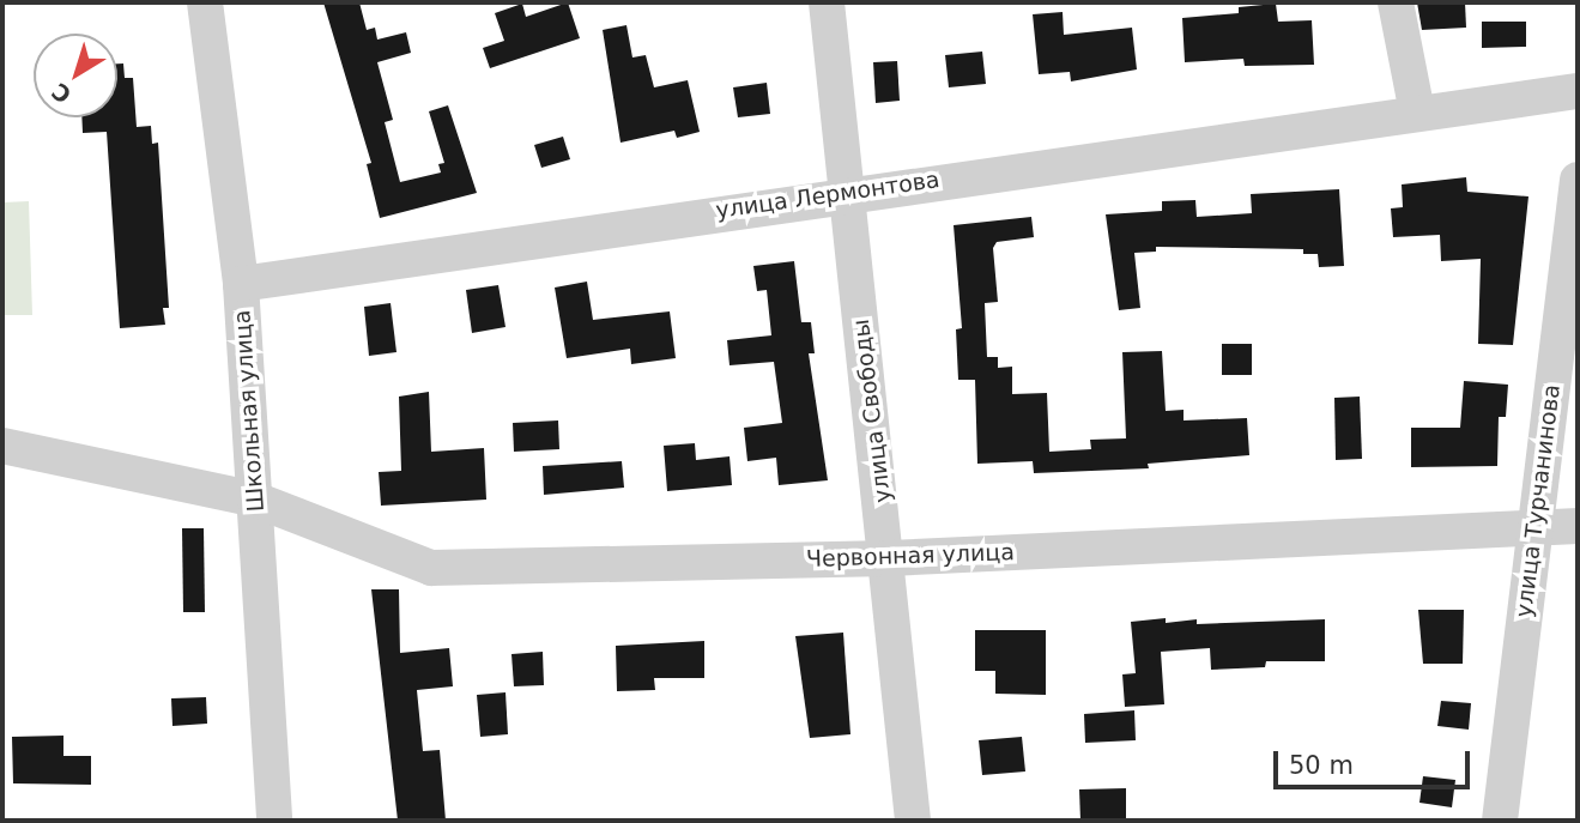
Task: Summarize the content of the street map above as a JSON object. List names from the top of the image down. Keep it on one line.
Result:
{"streets":{"street":["улица Лермонтова","Школьная улица","улица Свободы","улица Турчанинова","Червонная улица"]},"crossings":[["улица Лермонтова","Школьная улица"],["улица Лермонтова","улица Свободы"],["Школьная улица","Червонная улица"],["улица Свободы","Червонная улица"],["улица Турчанинова","Червонная улица"]],"scale_bar":"50 m","north":"bottom left"}
